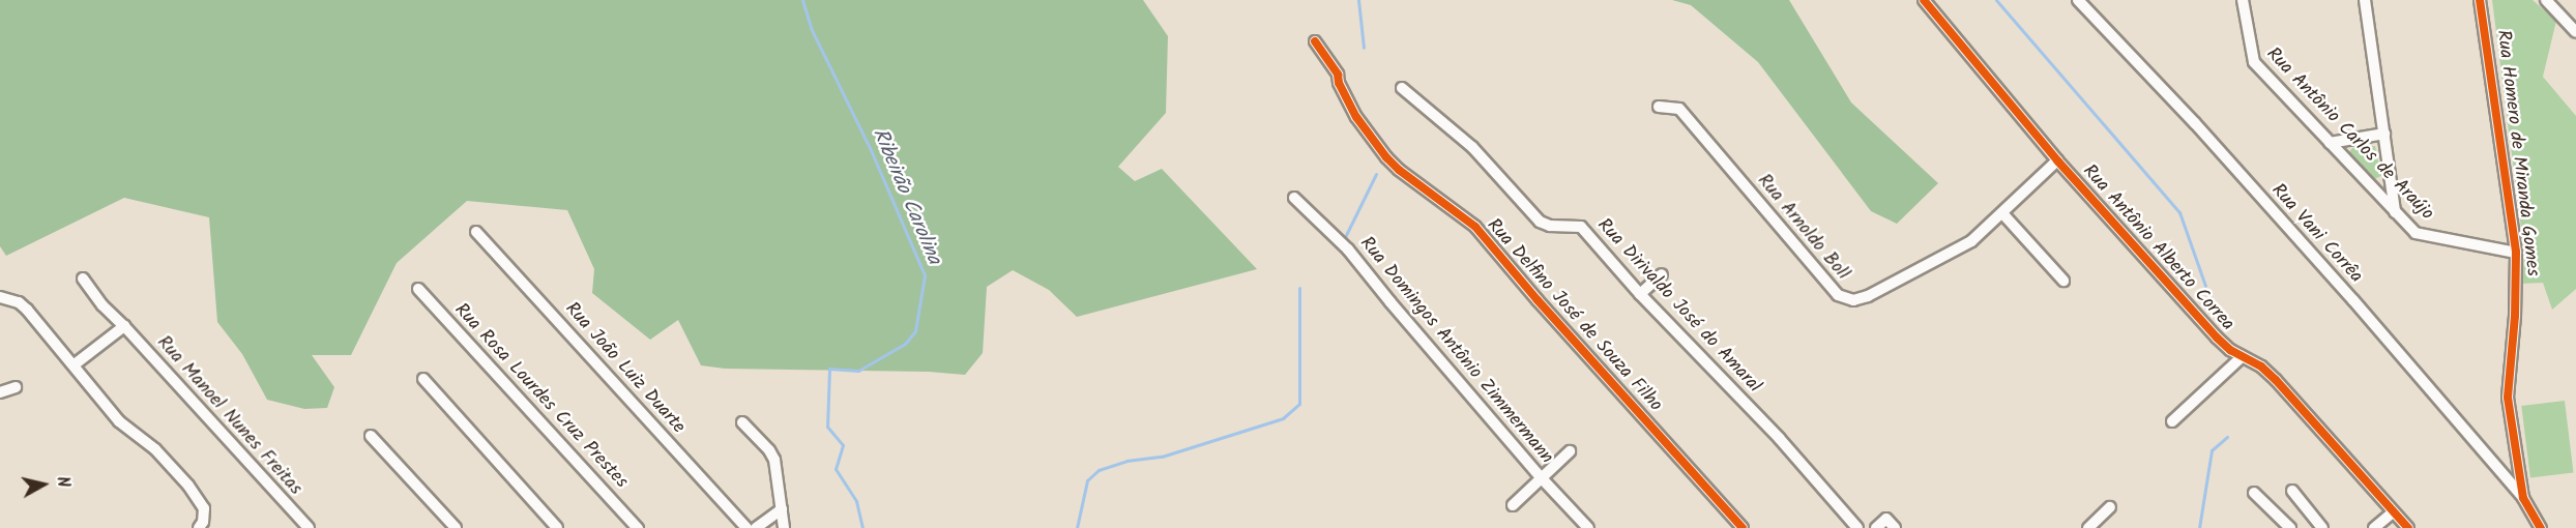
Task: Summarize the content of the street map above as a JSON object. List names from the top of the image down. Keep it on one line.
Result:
{"streets":{"street":["Rua Antônio Carlos de Araújo","Rua Homero de Miranda Gomes","Rua Arnoldo Boll","Rua Vani Corrêa","Rua Antônio Alberto Correa","Rua Dirivaldo José do Amaral","Rua Delfino José de Souza Filho","Rua Domingos Antônio Zimmermann","Rua João Luiz Duarte","Rua Rosa Lourdes Cruz Prestes","Rua Manoel Nunes Freitas"]},"crossings":[["Rua Antônio Carlos de Araújo","Rua Homero de Miranda Gomes"],["Rua Homero de Miranda Gomes","Rua Vani Corrêa"],["Rua Arnoldo Boll","Rua Antônio Alberto Correa"]],"water":["Ribeirão Carolina"],"north":"right"}
